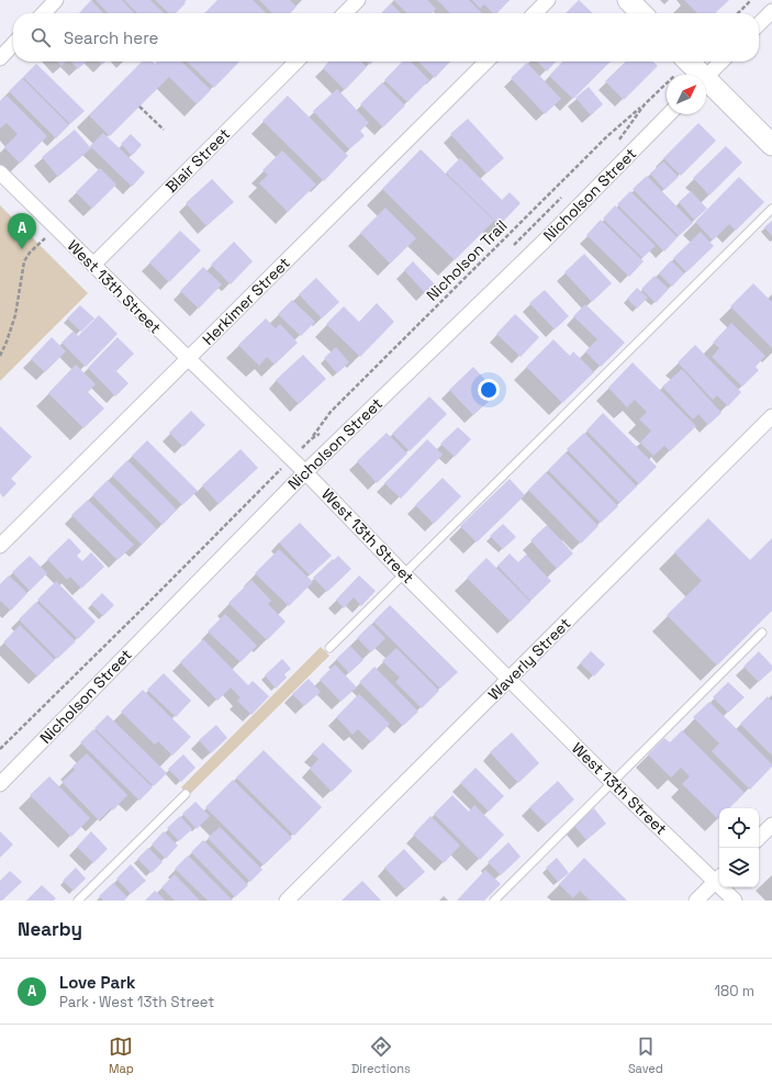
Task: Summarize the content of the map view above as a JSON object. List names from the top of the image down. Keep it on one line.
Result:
{"streets":{"street":["Blair Street","Nicholson Street","West 13th Street","Herkimer Street","Waverly Street"],"path":["Nicholson Trail"]},"crossings":[["Blair Street","West 13th Street"],["Nicholson Street","West 13th Street"],["West 13th Street","Herkimer Street"],["West 13th Street","Waverly Street"]],"north":"top right","page":{"search":"Search here","pins":"A","heading":"Nearby","list":[{"mark":"A","name":"Love Park","note":"Park · West 13th Street","value":"180 m"}],"nav":["Map","Directions","Saved"]}}
